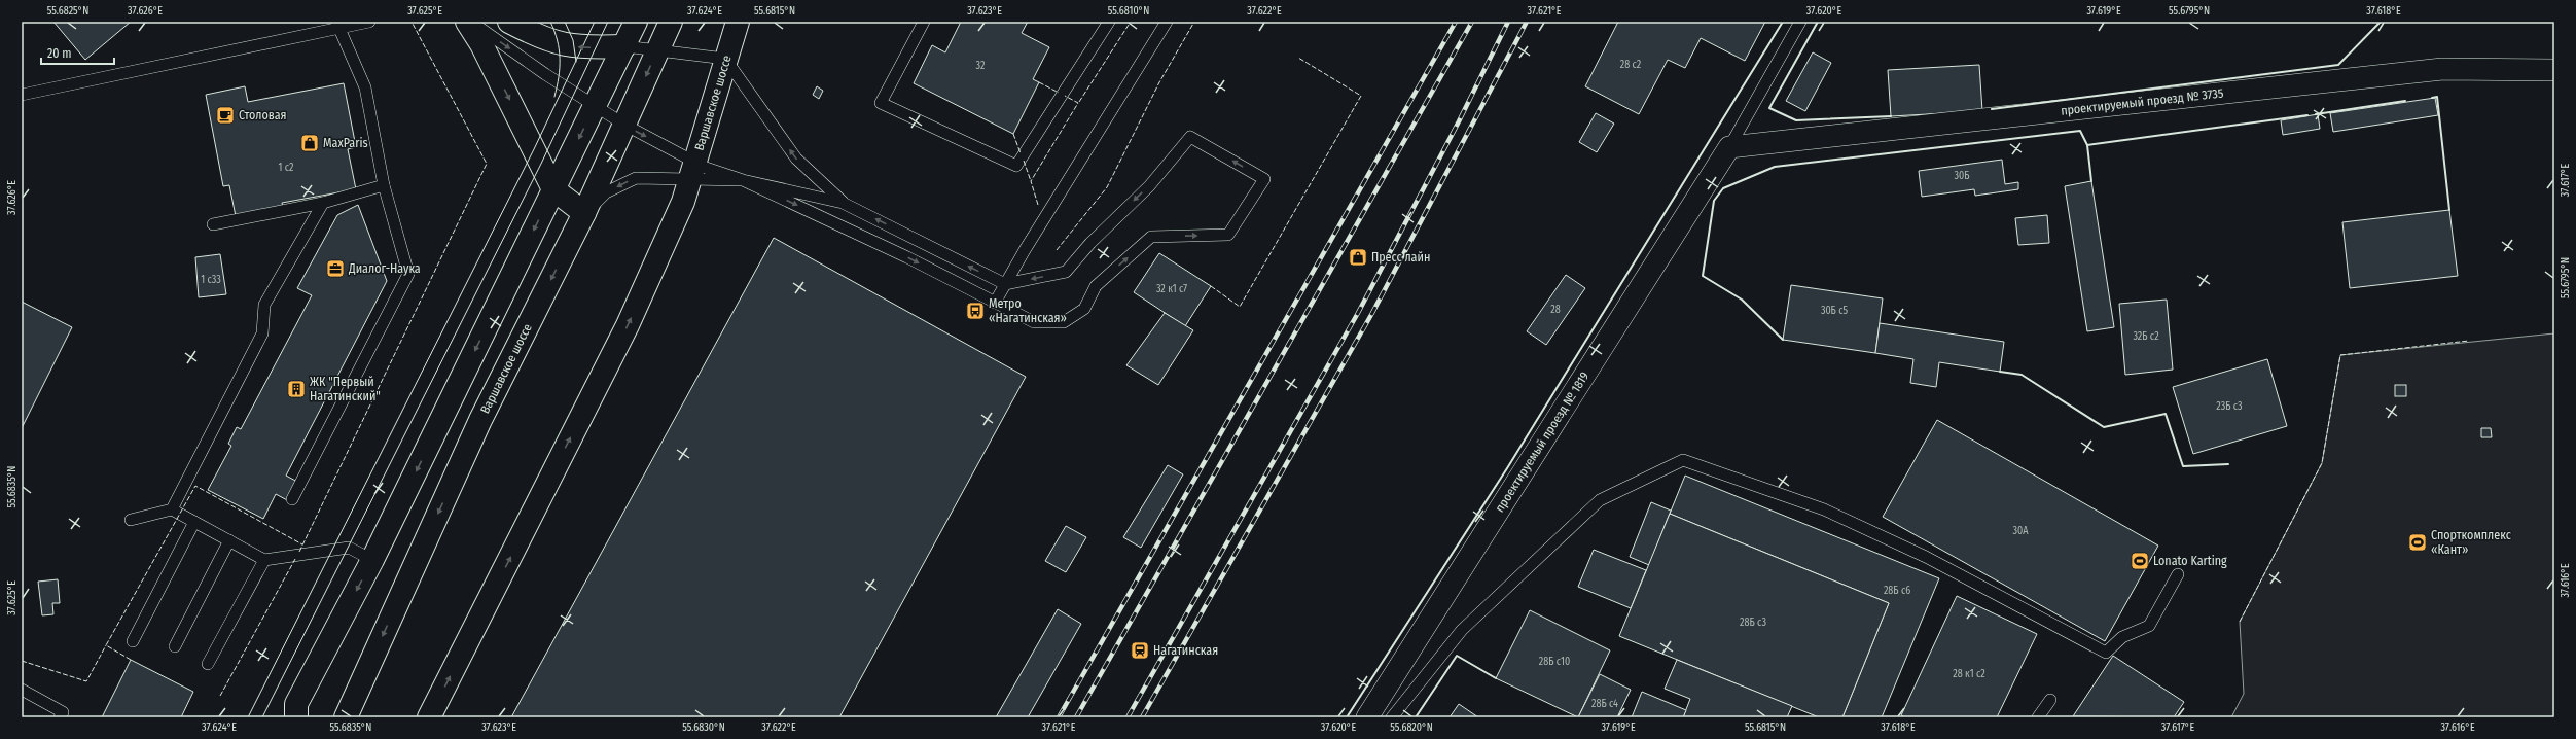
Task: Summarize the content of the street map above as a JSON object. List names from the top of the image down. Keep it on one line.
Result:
{"streets":{"main road":["Варшавское шоссе"],"street":["проектируемый проезд № 3735","проектируемый проезд № 1819"]},"crossings":[["проектируемый проезд № 3735","проектируемый проезд № 1819"]],"places":{"cafe":["Столовая"],"shop":["MaxParis","Пресс лайн"],"office":["Диалог-Наука"],"bus stop":["Метро «Нагатинская»"],"building":["ЖК \"Первый Нагатинский\""],"sports":["Спорткомплекс «Кант»","Lonato Karting"],"station":["Нагатинская"]},"house_numbers":["28 с2","32","1 с2","30Б","1 с33","32 к1 с7","28","30Б с5","32Б с2","23Б с3","30А","28Б с6","28Б с3","28Б с10","28 к1 с2","28Б с4"],"scale_bar":"20 m","coordinates":["55.6825°N","37.626°E","37.625°E","37.624°E","55.6815°N","37.623°E","55.6810°N","37.622°E","37.621°E","37.620°E","37.619°E","55.6795°N","37.618°E","37.617°E","55.6835°N","37.616°E","55.6830°N","55.6820°N"]}
